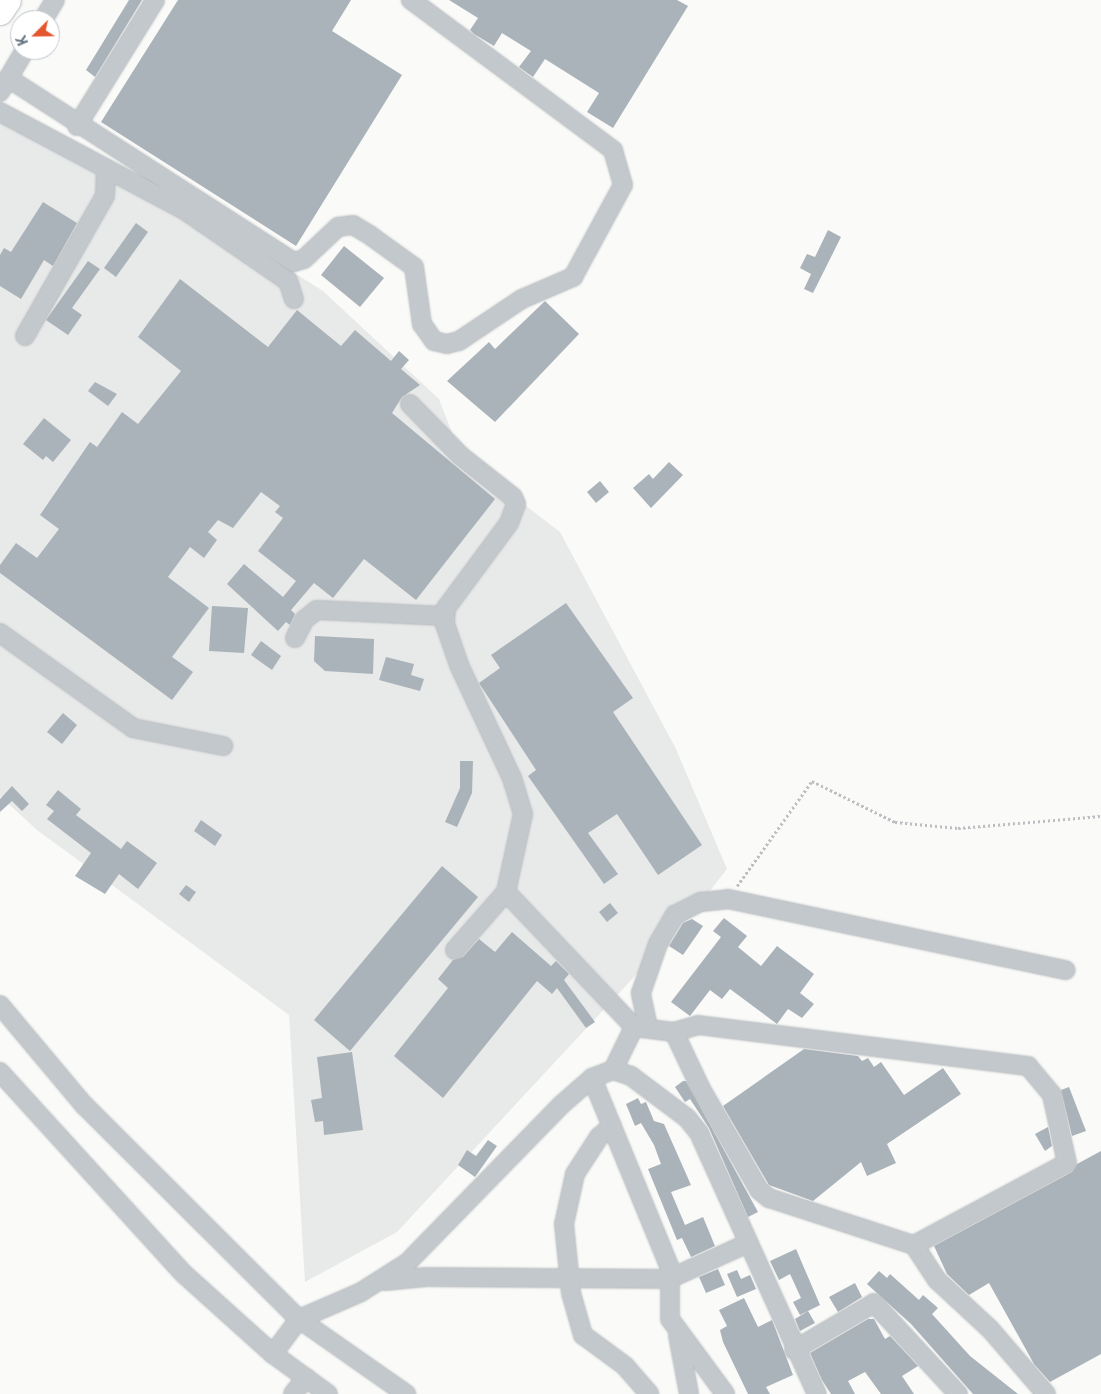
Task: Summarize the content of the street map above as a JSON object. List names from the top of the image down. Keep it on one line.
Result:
{"north":"bottom left"}
